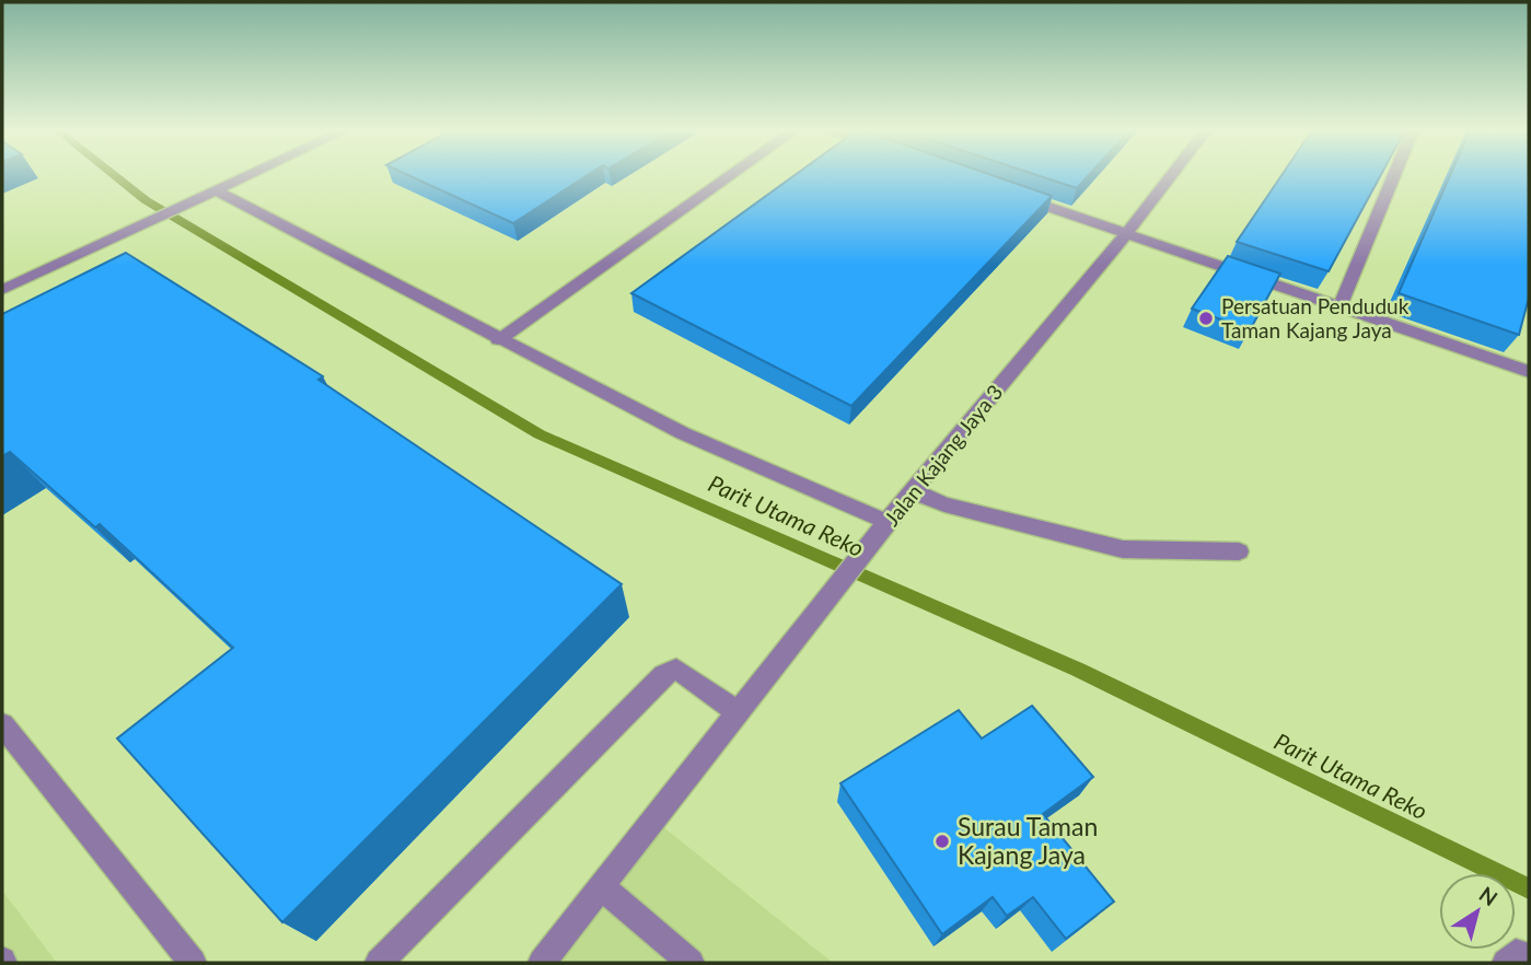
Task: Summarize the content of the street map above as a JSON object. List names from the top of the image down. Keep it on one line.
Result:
{"streets":{"street":["Jalan Kajang Jaya 3"]},"water":["Parit Utama Reko"],"places":["Persatuan Penduduk Taman Kajang Jaya","Surau Taman Kajang Jaya"],"north":"top right"}
